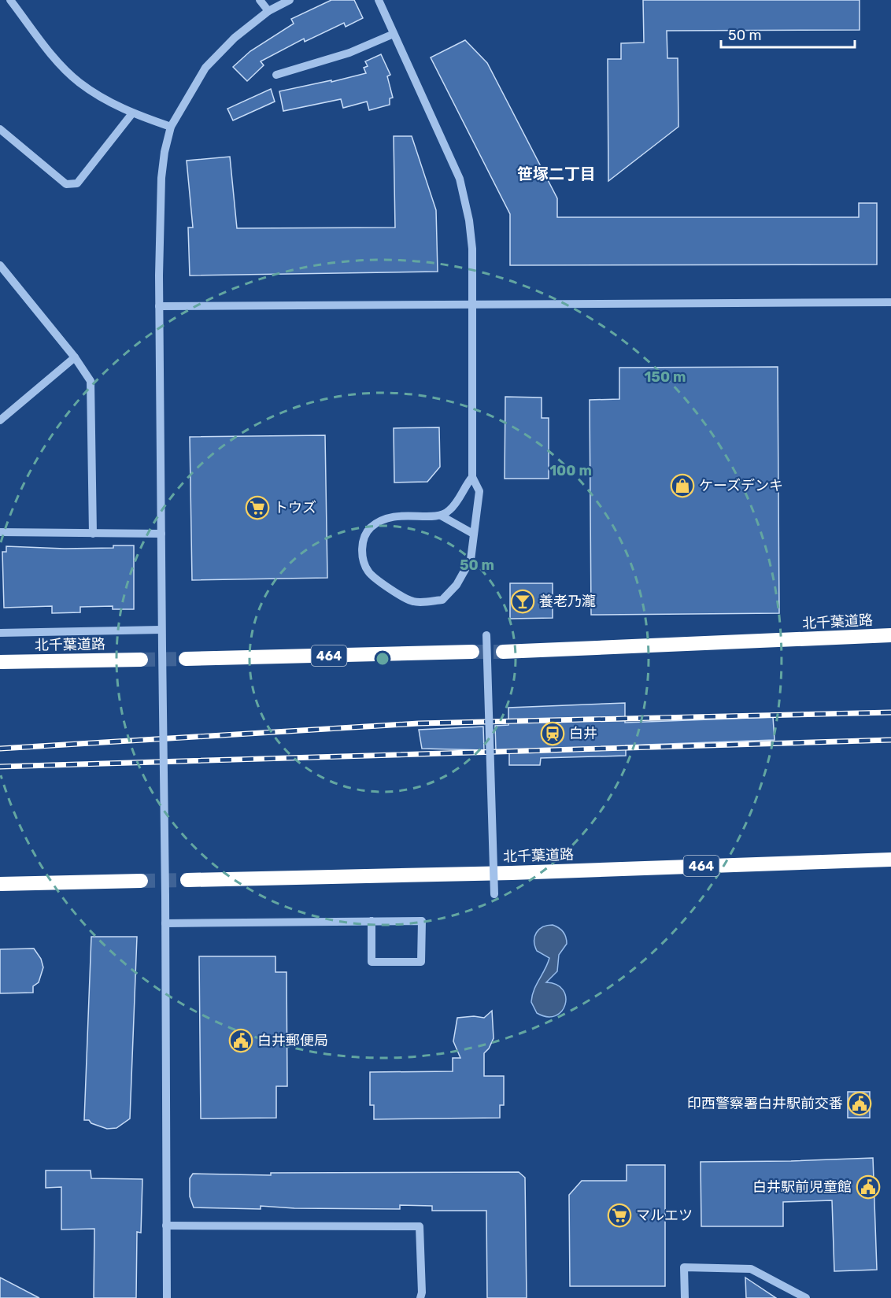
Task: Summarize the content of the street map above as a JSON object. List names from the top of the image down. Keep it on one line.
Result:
{"streets":{"highway":["北千葉道路","464"]},"districts":["笹塚二丁目"],"places":{"shop":["ケーズデンキ"],"supermarket":["トウズ","マルエツ"],"bar":["養老乃瀧"],"station":["白井"],"public building":["白井郵便局","印西警察署白井駅前交番","白井駅前児童館"]},"scale_bar":"50 m","rings":["150 m","100 m","50 m"]}
